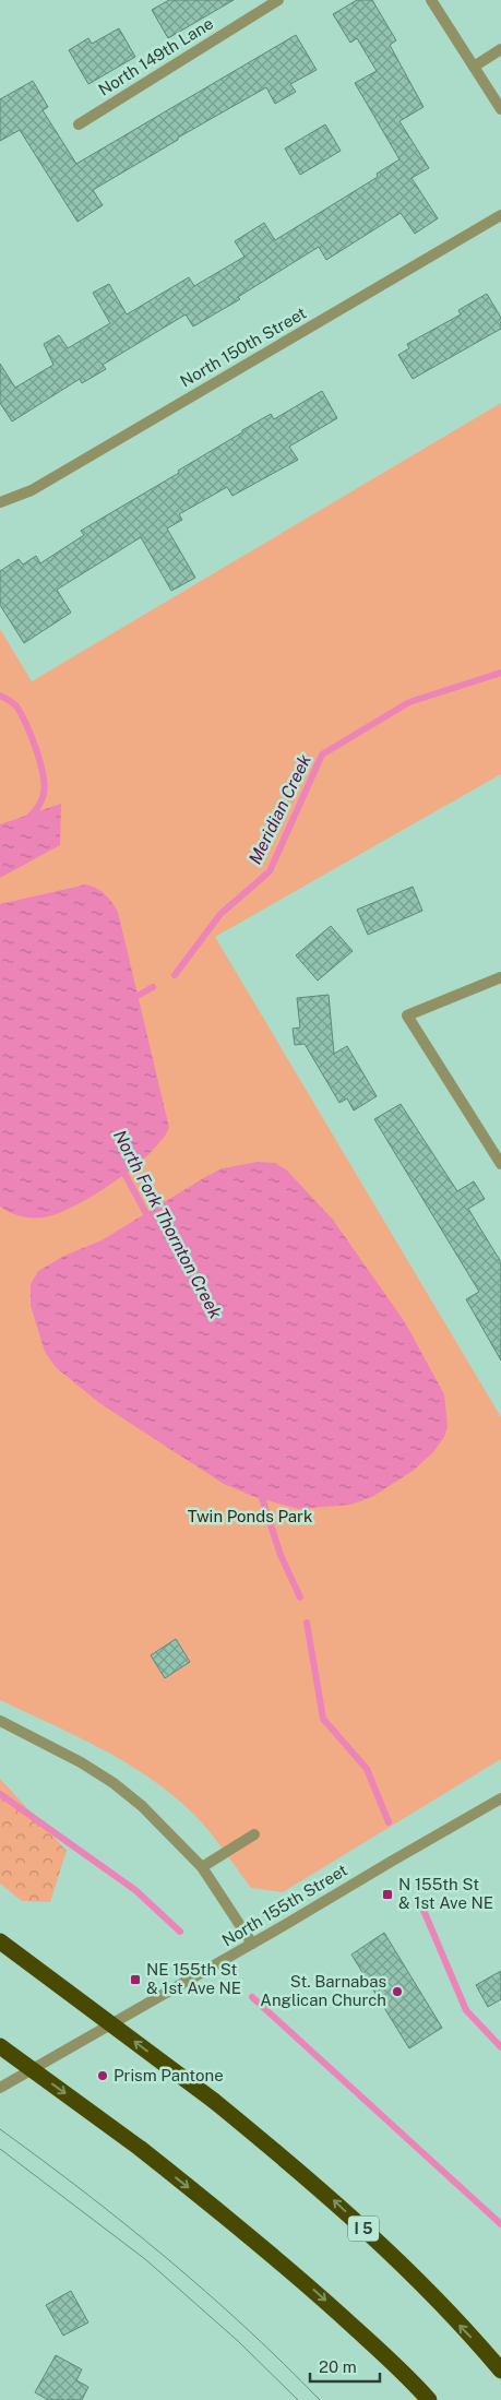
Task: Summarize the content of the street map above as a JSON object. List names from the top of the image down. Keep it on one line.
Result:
{"streets":{"highway":["I 5"],"street":["North 149th Lane","North 150th Street","North 155th Street"]},"water":["Meridian Creek","North Fork Thornton Creek"],"parks":["Twin Ponds Park"],"places":{"transit":["N 155th St & 1st Ave NE","NE 155th St & 1st Ave NE"],"other":["St. Barnabas Anglican Church","Prism Pantone"]},"scale_bar":"20 m"}
